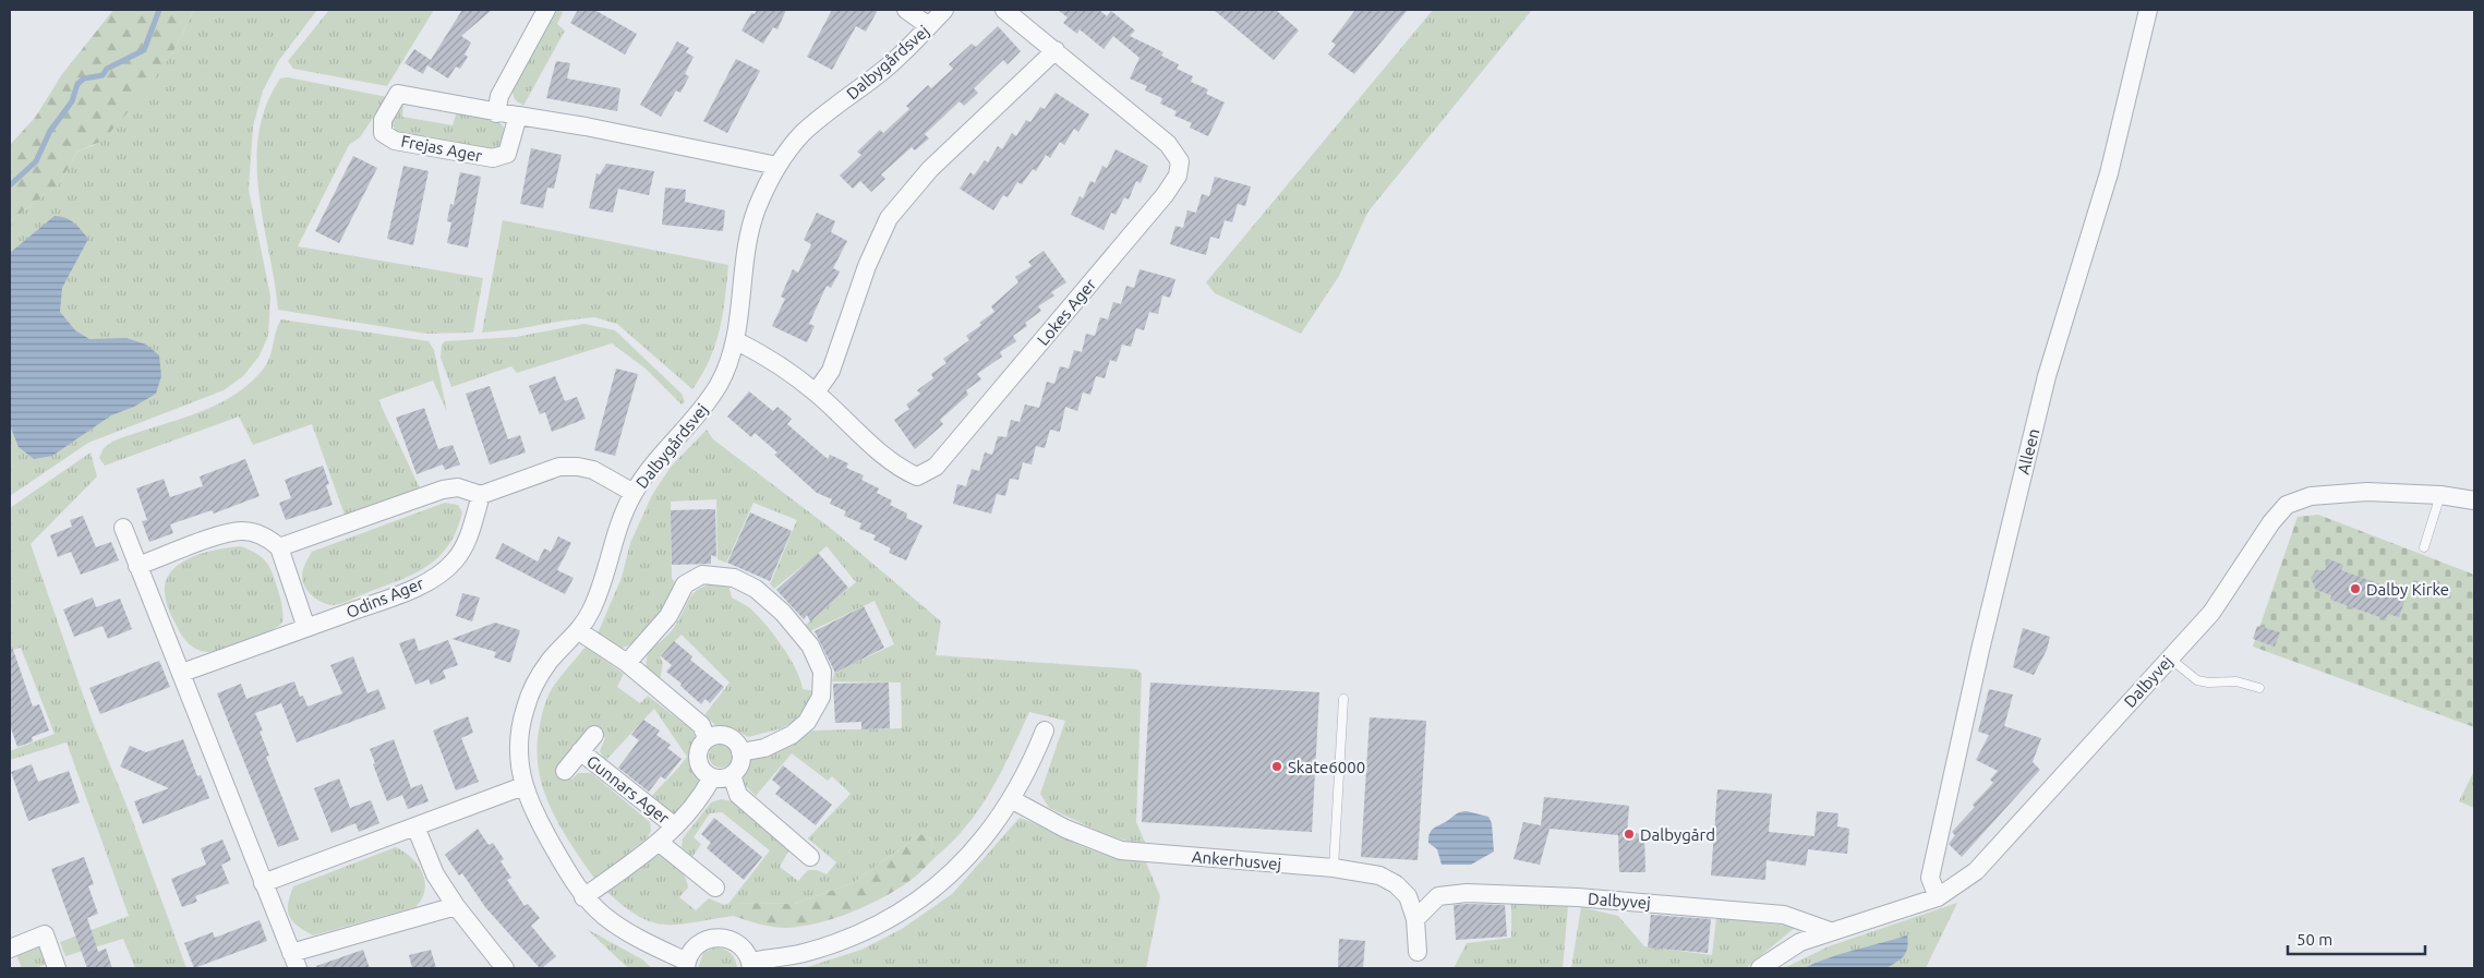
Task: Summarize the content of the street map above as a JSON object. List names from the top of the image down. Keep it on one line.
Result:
{"streets":{"street":["Dalbygårdsvej","Frejas Ager","Lokes Ager","Alleen","Odins Ager","Dalbyvej","Gunnars Ager","Ankerhusvej"]},"crossings":[["Dalbygårdsvej","Frejas Ager"],["Dalbygårdsvej","Lokes Ager"],["Dalbygårdsvej","Gunnars Ager"],["Alleen","Dalbyvej"],["Dalbyvej","Ankerhusvej"]],"places":["Dalby Kirke","Skate6000","Dalbygård"],"scale_bar":"50 m"}
